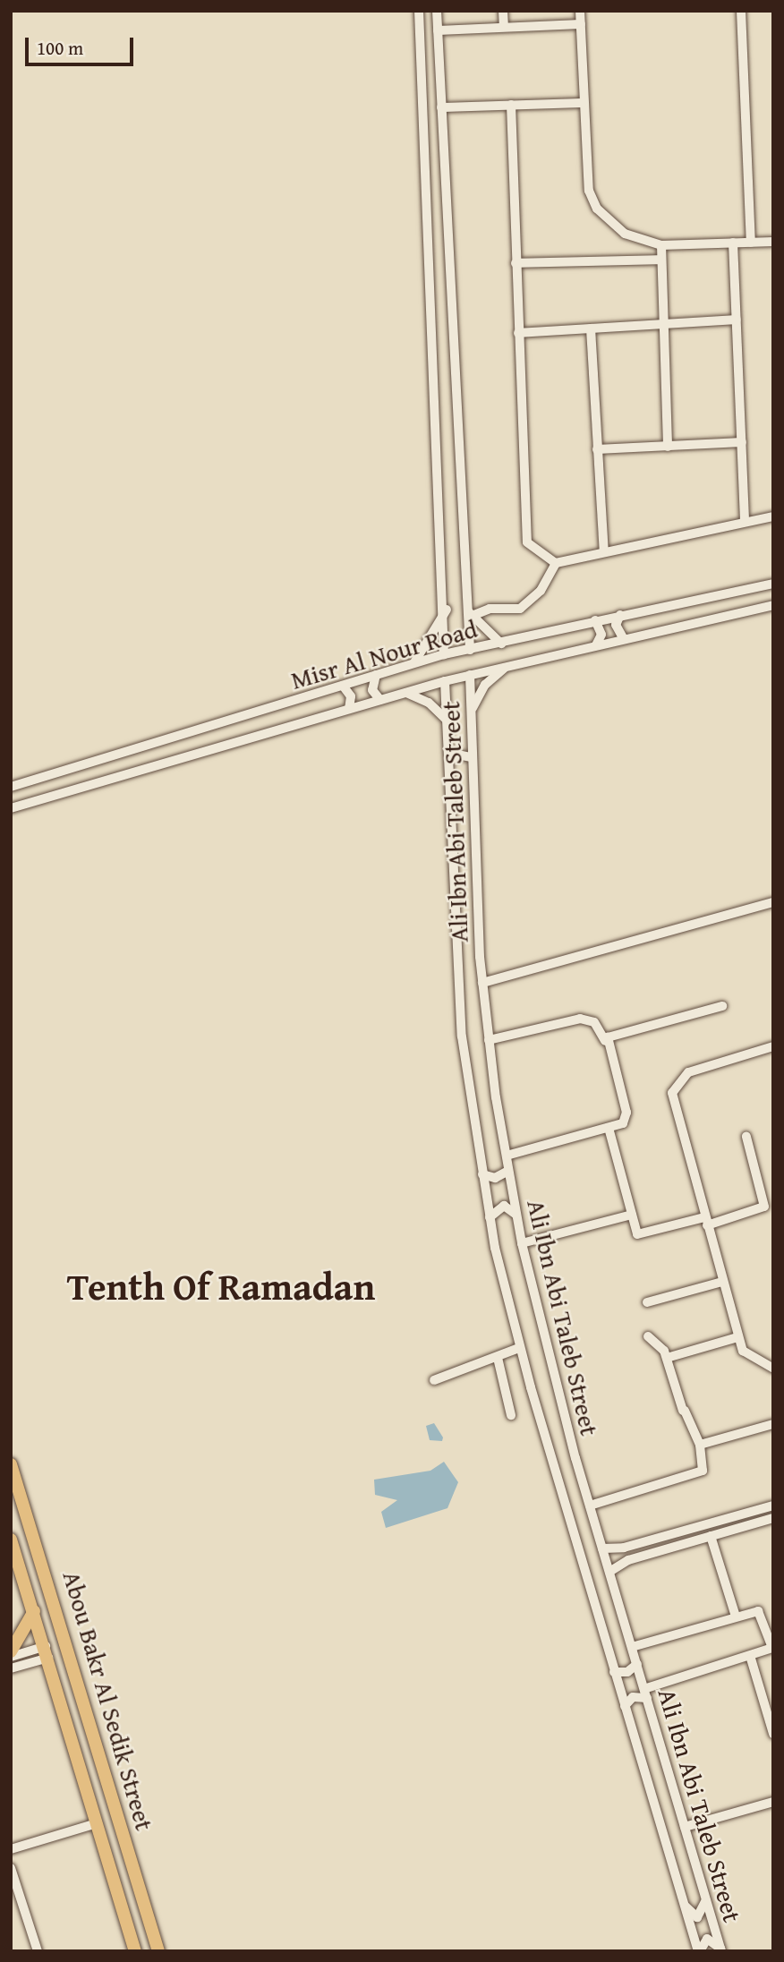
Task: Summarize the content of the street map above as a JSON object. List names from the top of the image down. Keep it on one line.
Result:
{"streets":{"main road":["Abou Bakr Al Sedik Street"],"street":["Misr Al Nour Road","Ali Ibn Abi Taleb Street"]},"crossings":[["Misr Al Nour Road","Ali Ibn Abi Taleb Street"]],"districts":["Tenth Of Ramadan"],"scale_bar":"100 m"}
